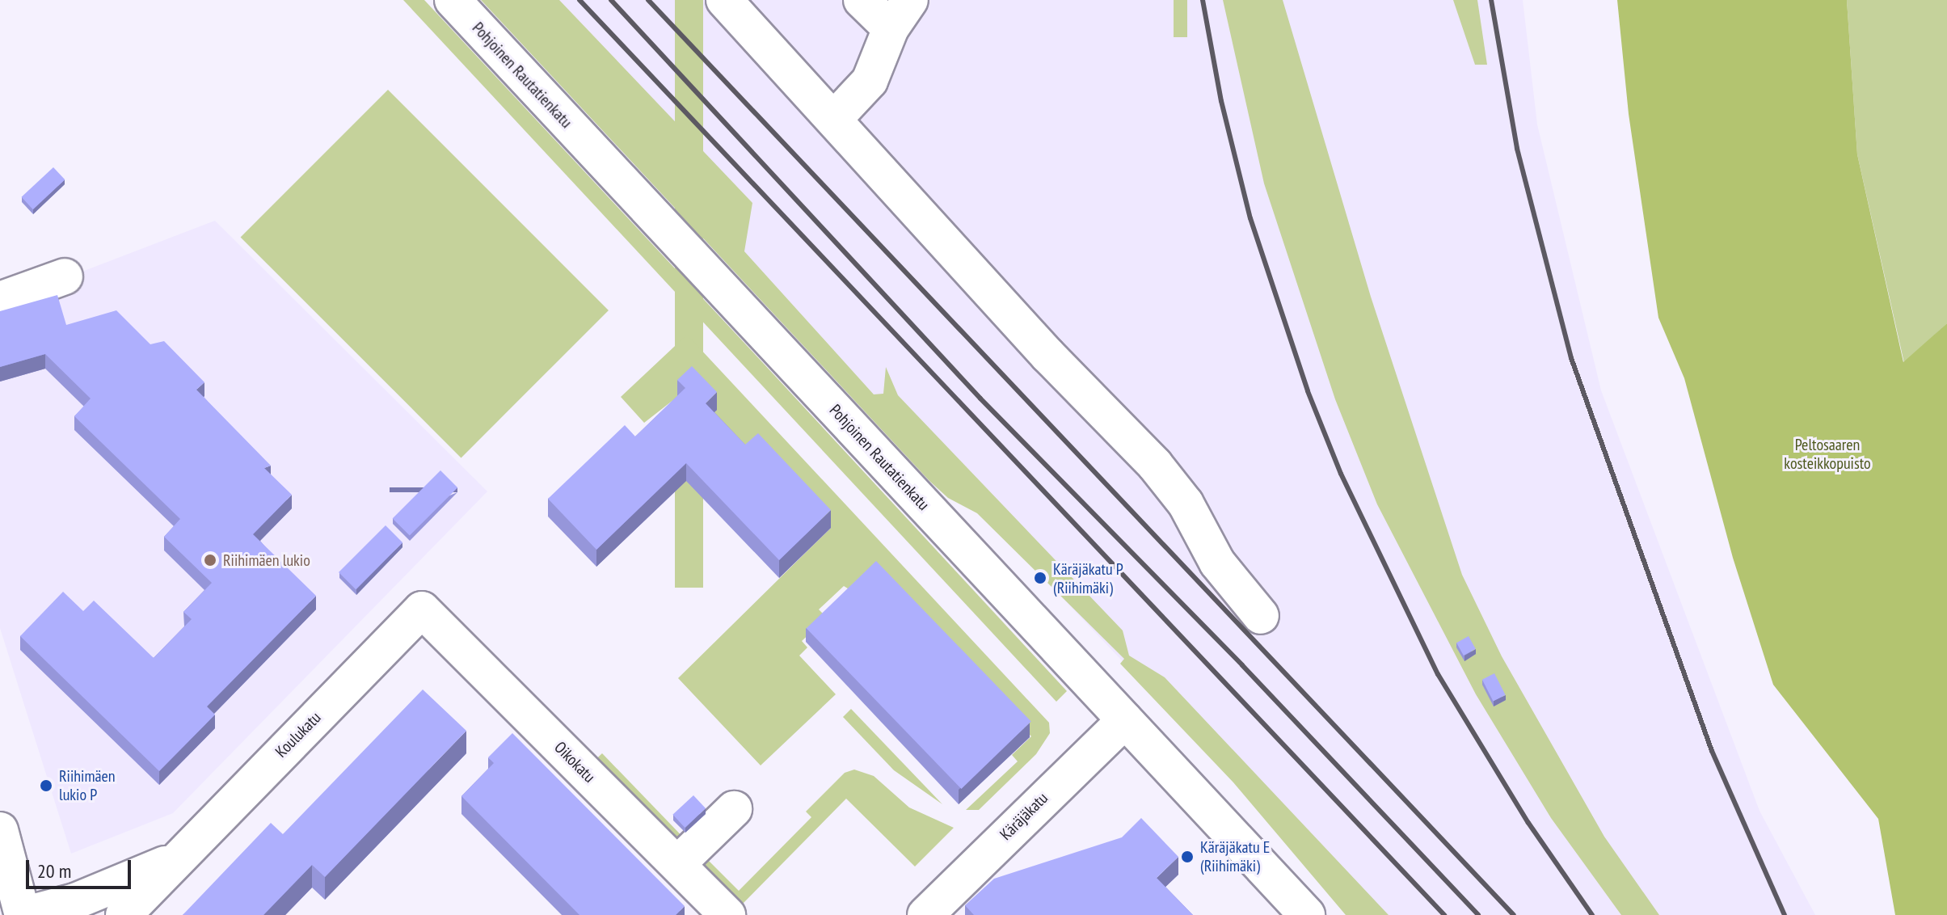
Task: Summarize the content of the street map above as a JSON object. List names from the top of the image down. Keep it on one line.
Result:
{"streets":{"street":["Pohjoinen Rautatienkatu","Koulukatu","Oikokatu","Käräjäkatu"]},"crossings":[["Pohjoinen Rautatienkatu","Käräjäkatu"],["Koulukatu","Oikokatu"]],"parks":["Peltosaaren kosteikkopuisto"],"places":["Riihimäen lukio","Käräjäkatu P (Riihimäki)","Riihimäen lukio P","Käräjäkatu E (Riihimäki)"],"scale_bar":"20 m"}
